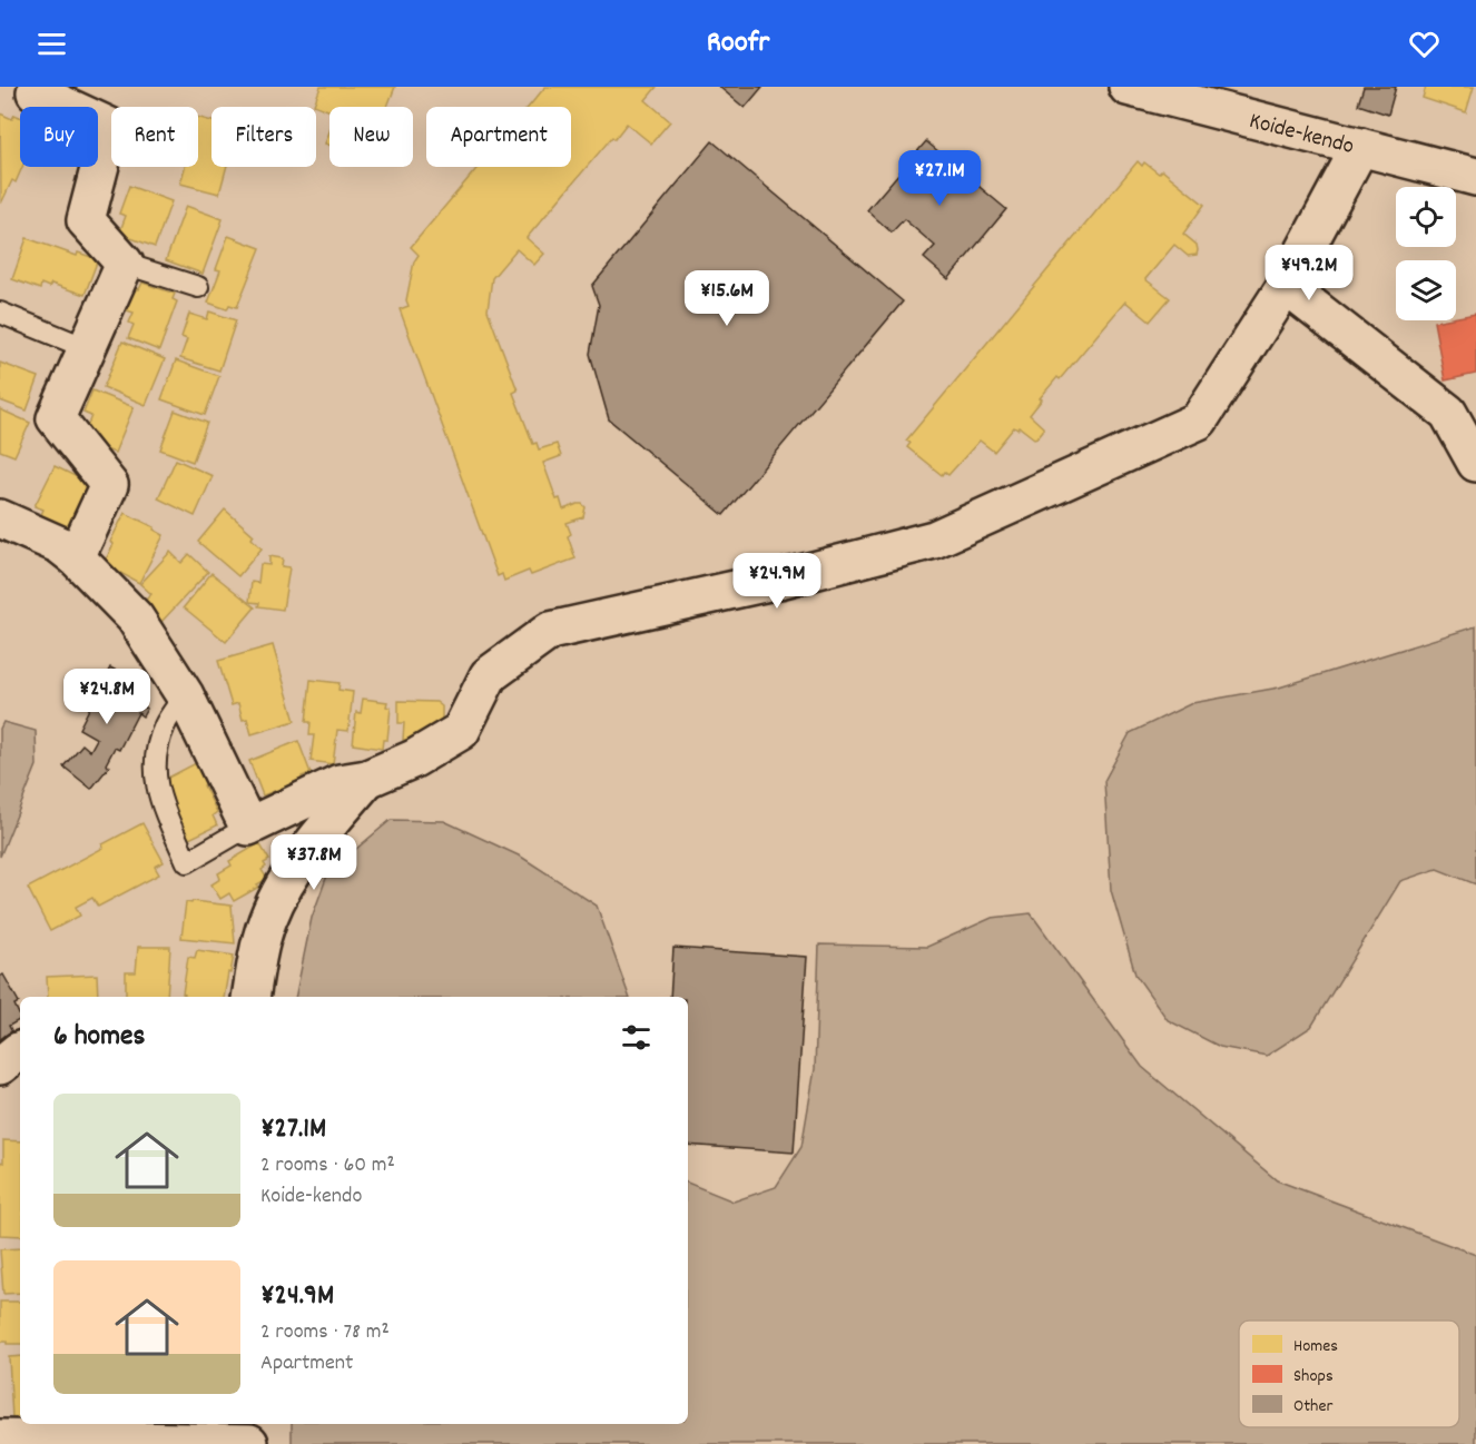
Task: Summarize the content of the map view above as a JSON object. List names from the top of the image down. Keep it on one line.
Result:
{"streets":{"street":["Koide-kendo"]},"legend":["Homes","Shops","Other"],"page":{"header":"Roofr","chip":["Buy","Rent","Filters","New","Apartment"],"price":["¥27.1M","¥49.2M","¥15.6M","¥24.9M","¥24.8M","¥37.8M"],"heading":"6 homes","list":[{"name":"¥27.1M","note":"2 rooms · 60 m² · Koide-kendo"},{"name":"¥24.9M","note":"2 rooms · 78 m² · Apartment"}]}}
